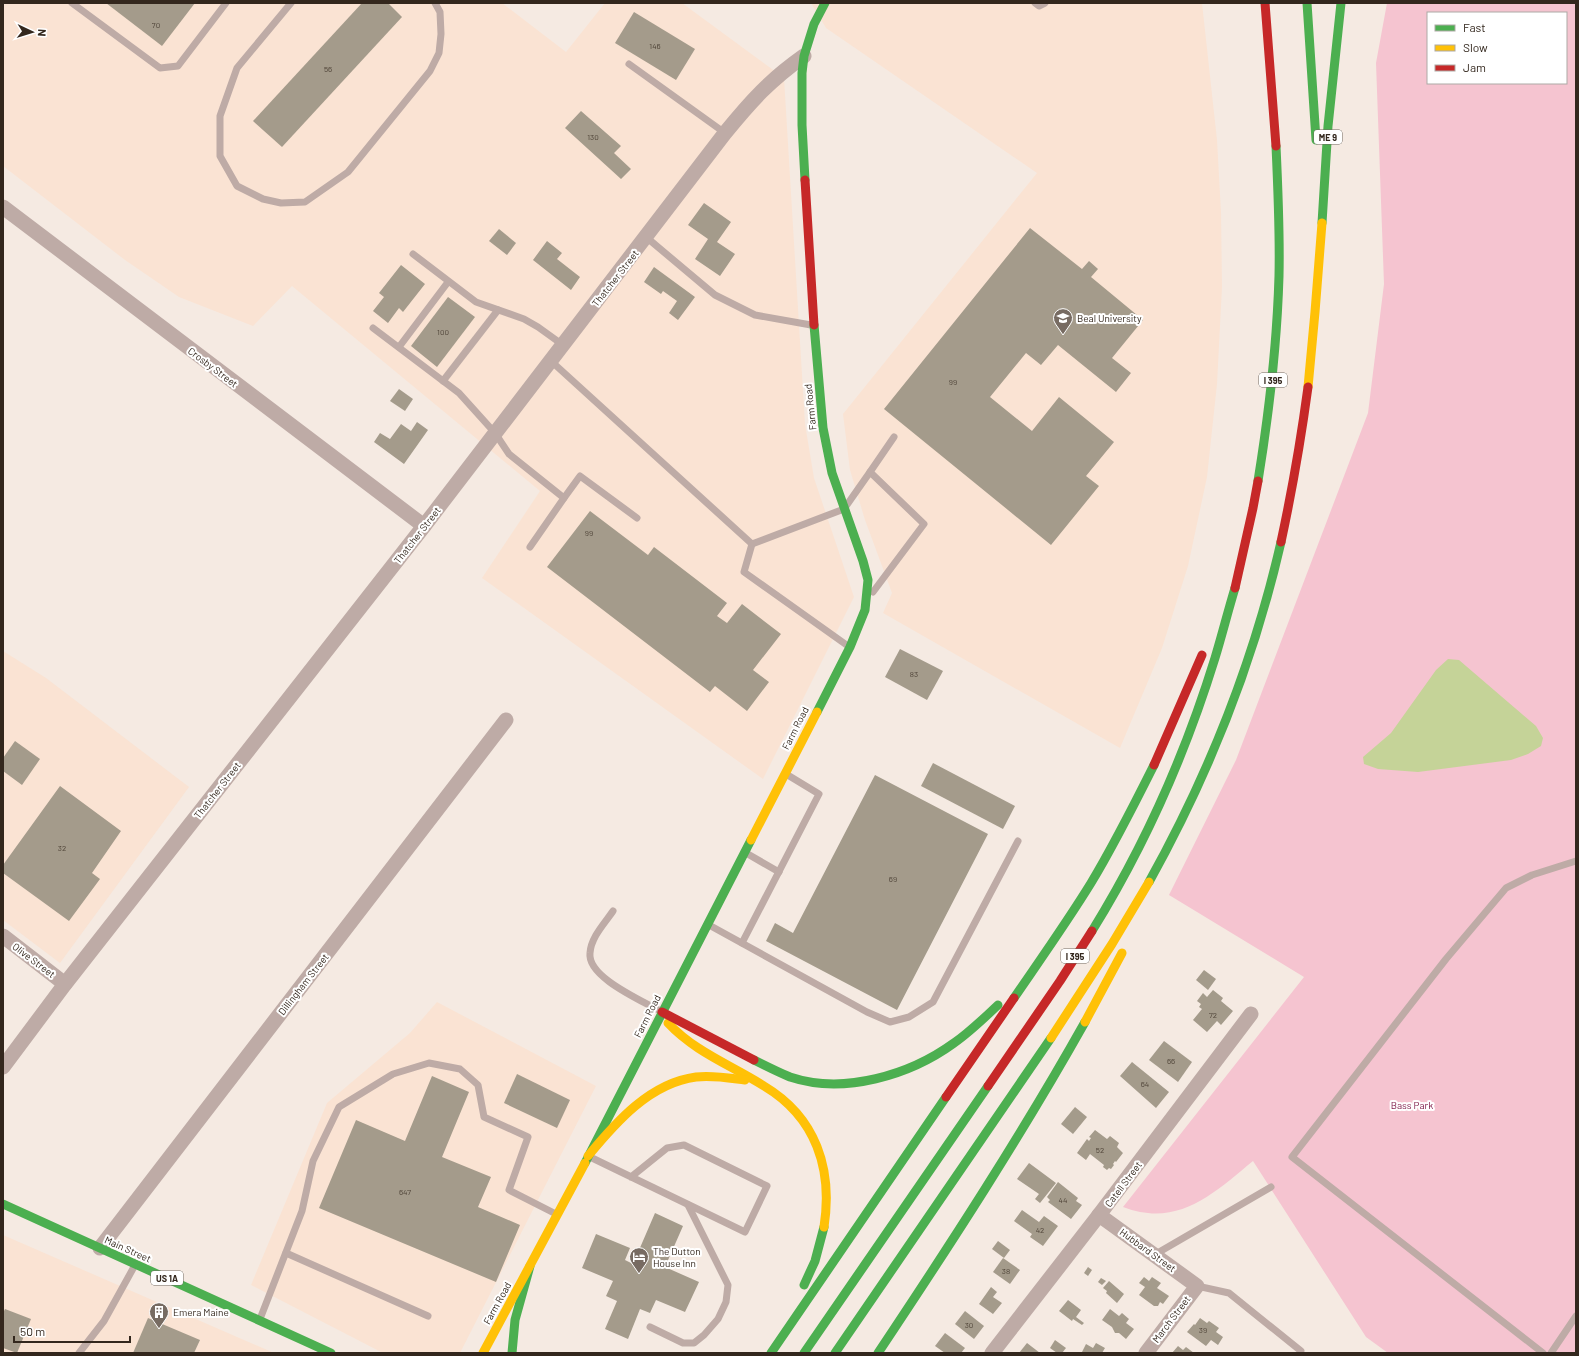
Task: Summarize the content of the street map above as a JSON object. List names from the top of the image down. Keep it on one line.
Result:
{"streets":{"main road":["ME 9","I 395","Farm Road","Main Street","US 1A"],"street":["Thatcher Street","Crosby Street","Olive Street","Dillingham Street","Catell Street","Hubbard Street","March Street"]},"crossings":[["ME 9","I 395"],["Thatcher Street","Crosby Street"],["Thatcher Street","Farm Road"],["Thatcher Street","Olive Street"],["Dillingham Street","Main Street"],["Catell Street","Hubbard Street"],["Hubbard Street","March Street"]],"parks":["Bass Park"],"places":{"school or university":["Beal University"],"hotel":["The Dutton House Inn"],"building":["Emera Maine"]},"house_numbers":["70","146","56","130","100","99","99","83","32","69","72","66","64","52","647","44","42","38","30","39"],"legend":["Fast","Slow","Jam"],"scale_bar":"50 m","north":"right"}
